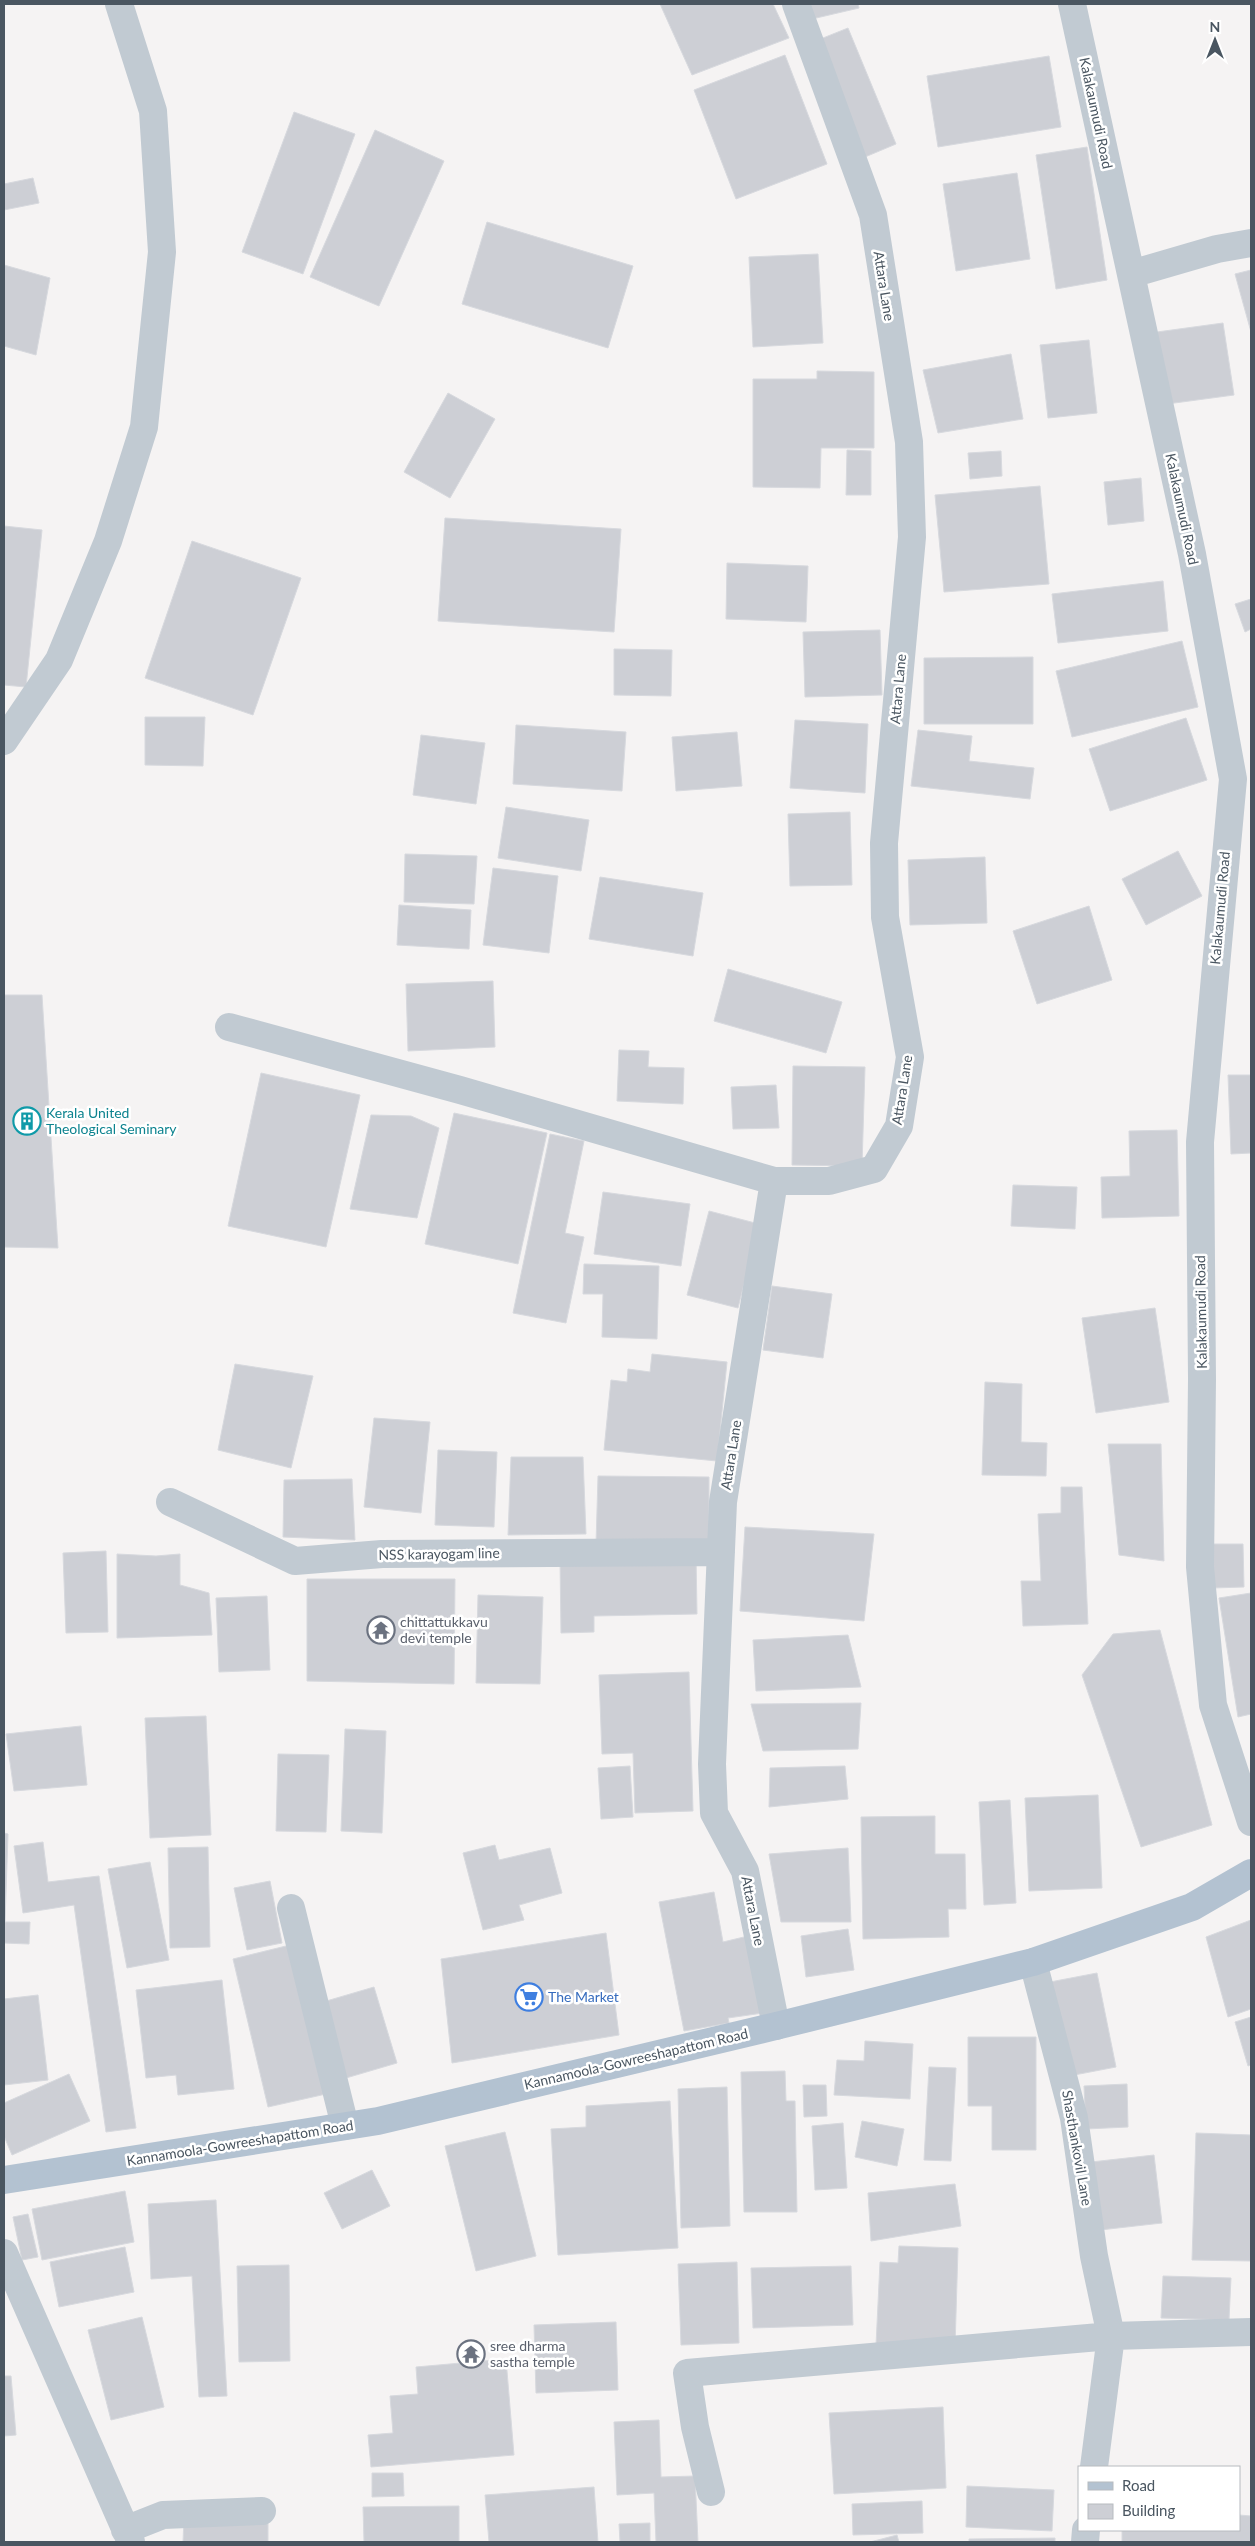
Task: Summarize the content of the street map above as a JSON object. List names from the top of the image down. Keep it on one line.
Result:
{"streets":{"main road":["Kannamoola-Gowreeshapattom Road"],"street":["Kalakaumudi Road","Attara Lane","NSS karayogam line","Shasthankovil Lane"]},"crossings":[["Attara Lane","NSS karayogam line"],["Attara Lane","Kannamoola-Gowreeshapattom Road"],["Kannamoola-Gowreeshapattom Road","Shasthankovil Lane"]],"places":{"building":["Kerala United Theological Seminary"],"temple":["chittattukkavu devi temple","sree dharma sastha temple"],"supermarket":["The Market"]},"legend":["Road","Building"],"north":"top"}
